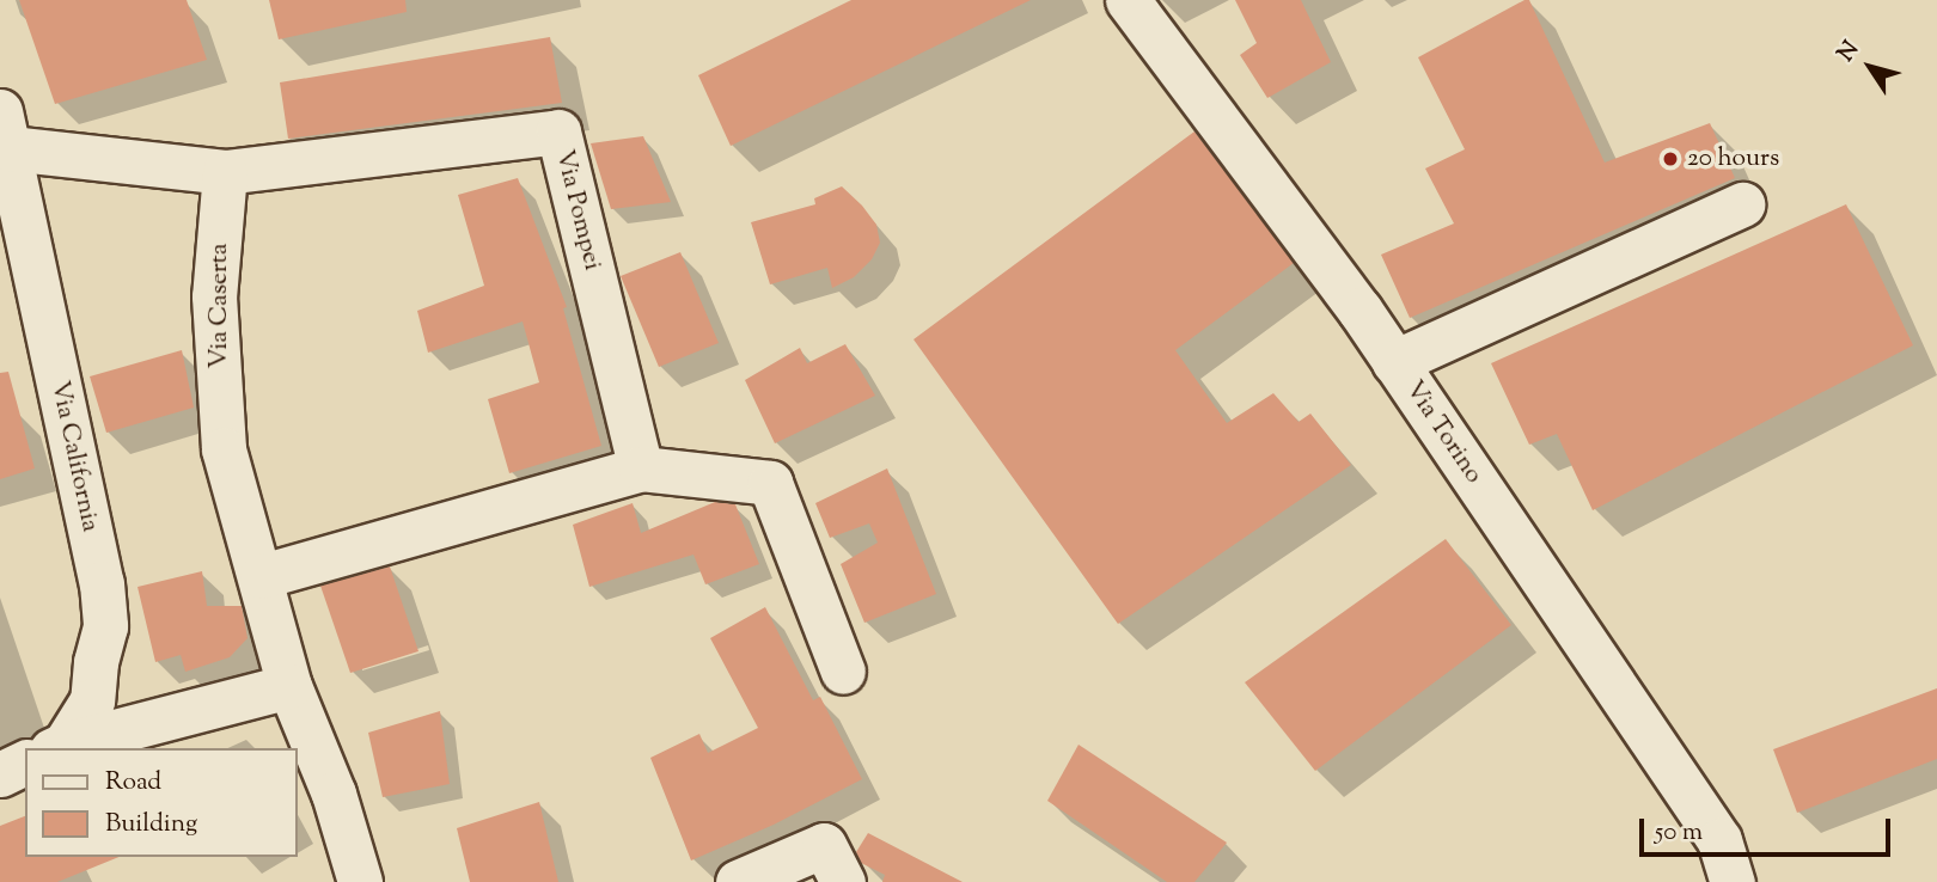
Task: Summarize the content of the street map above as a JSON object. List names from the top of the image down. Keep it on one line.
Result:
{"streets":{"street":["Via Pompei","Via Caserta","Via Torino","Via California"]},"crossings":[["Via Pompei","Via Caserta"]],"places":["20 hours"],"legend":["Road","Building"],"scale_bar":"50 m","north":"top left"}
